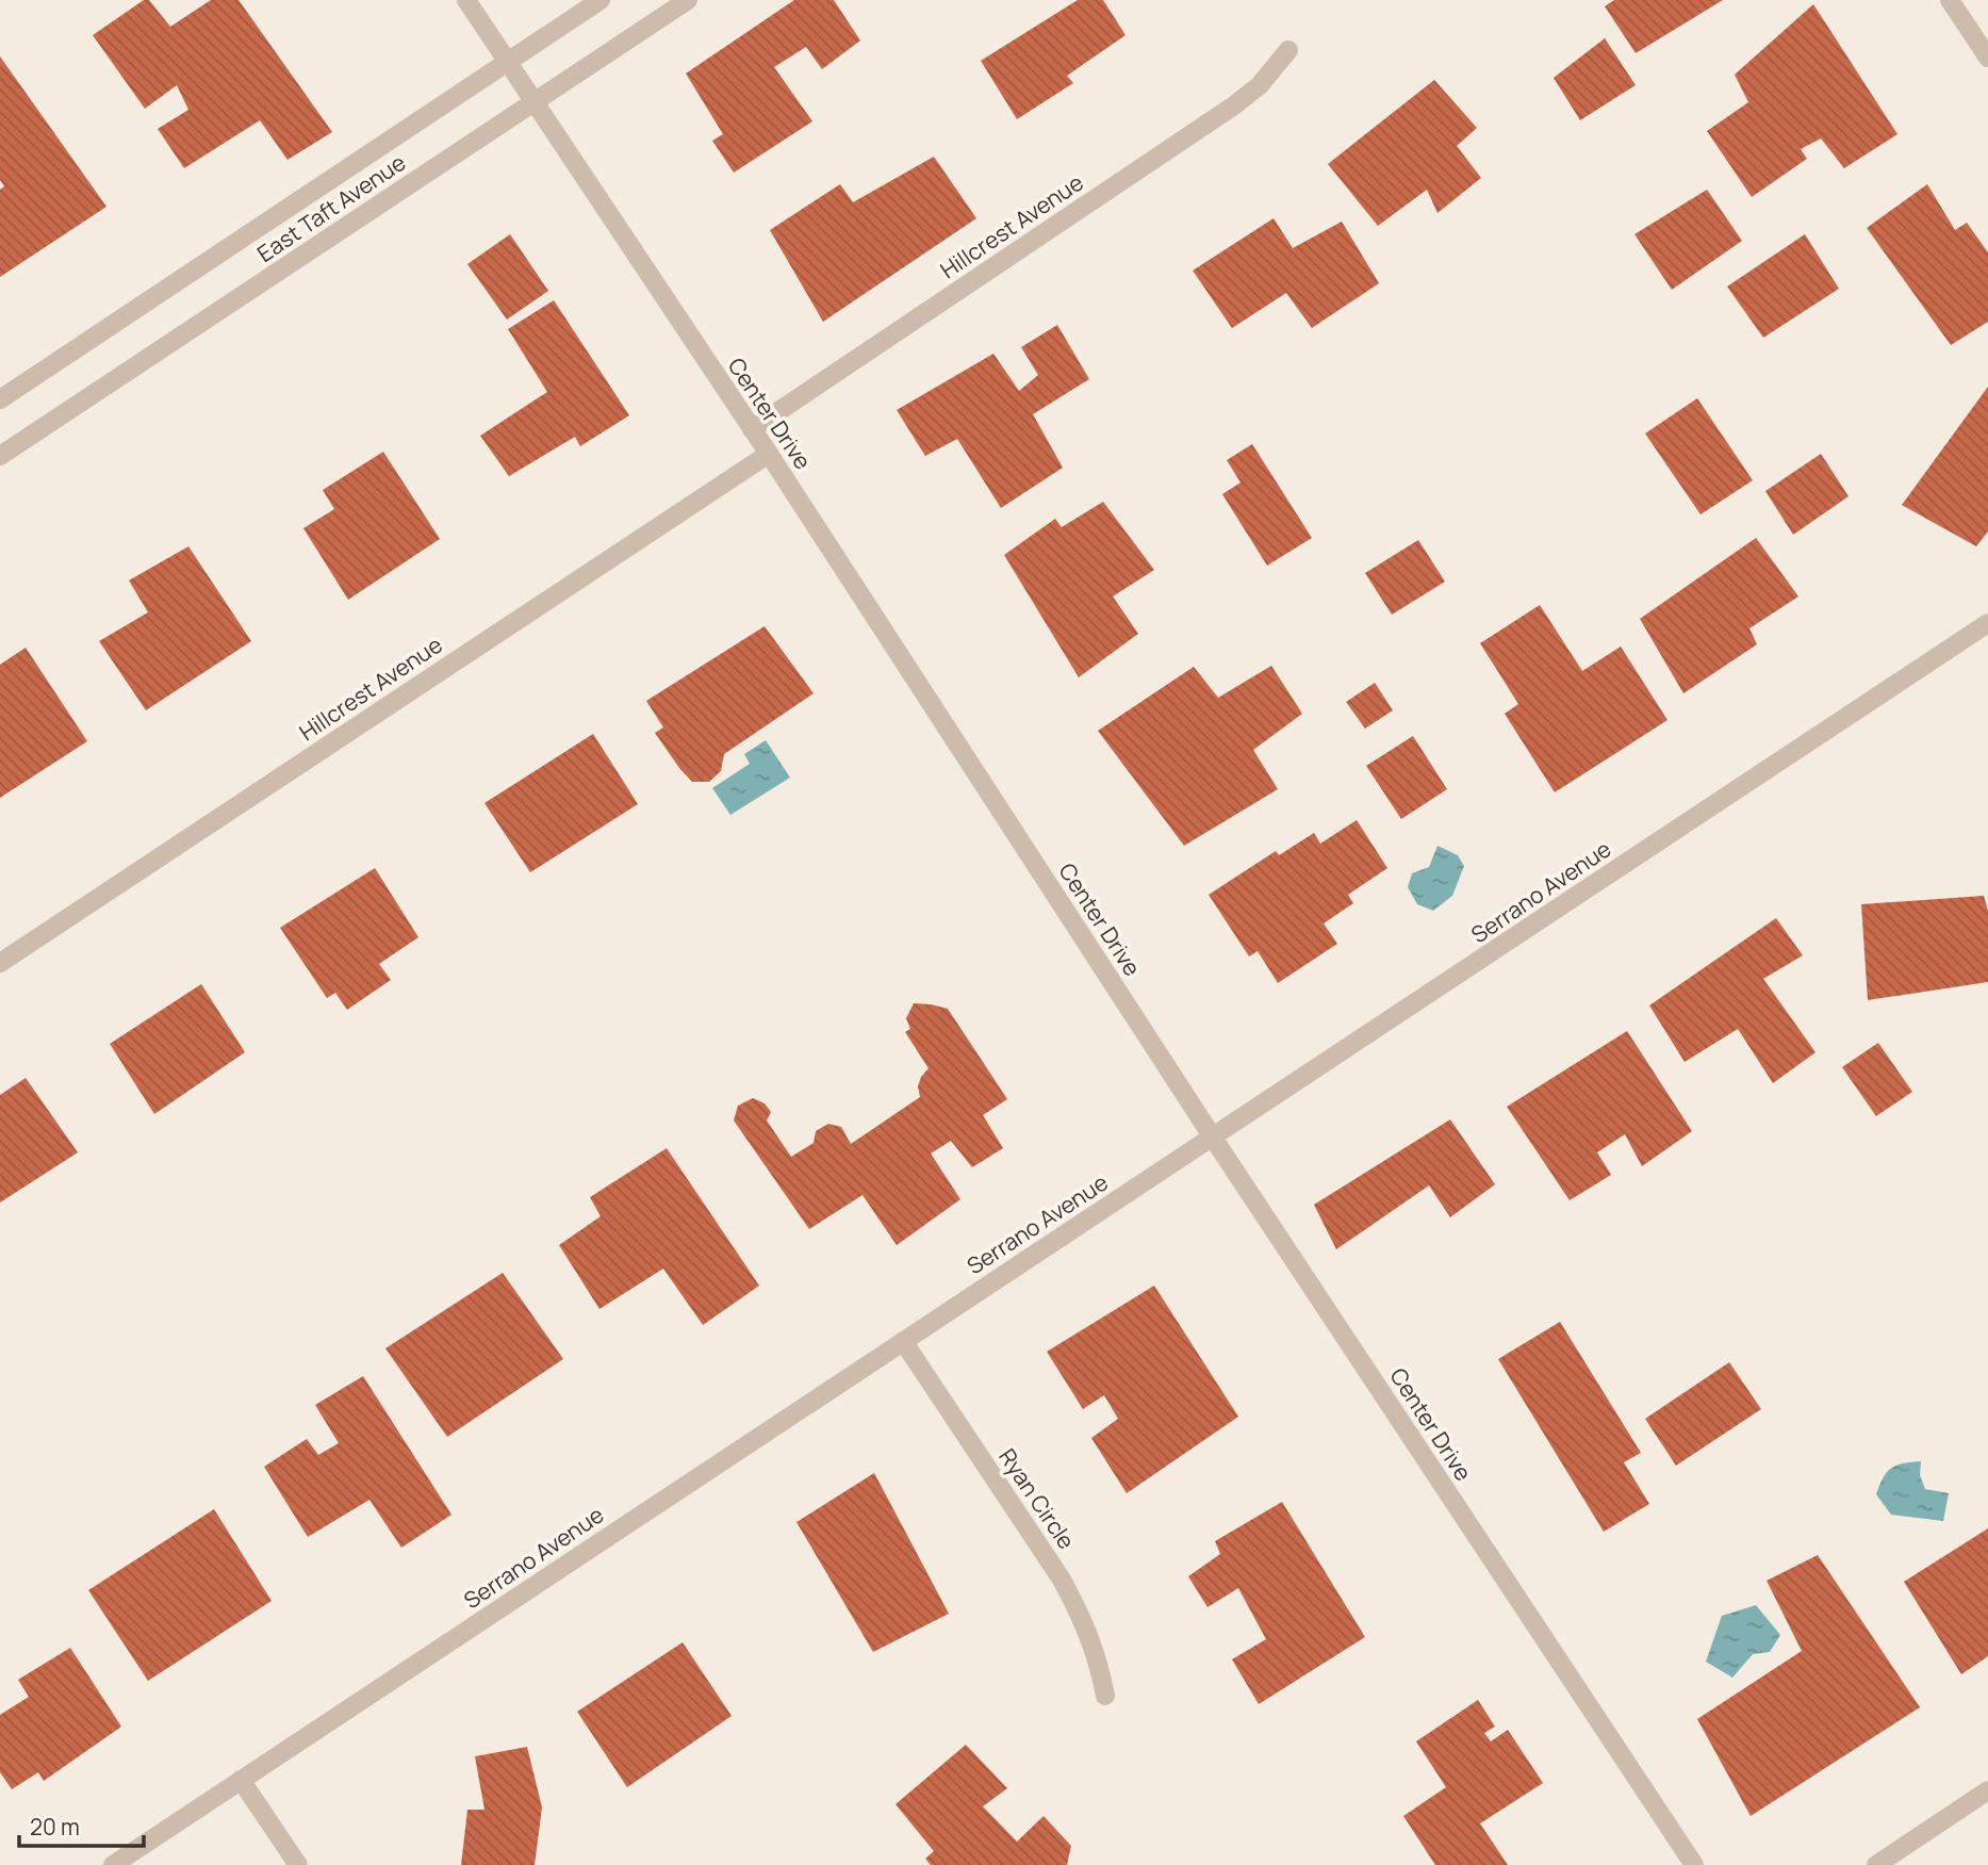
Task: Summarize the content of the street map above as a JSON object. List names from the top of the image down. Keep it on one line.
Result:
{"streets":{"street":["East Taft Avenue","Hillcrest Avenue","Center Drive","Serrano Avenue","Ryan Circle"]},"crossings":[["East Taft Avenue","Center Drive"],["Hillcrest Avenue","Center Drive"],["Center Drive","Serrano Avenue"],["Serrano Avenue","Ryan Circle"]],"scale_bar":"20 m"}
